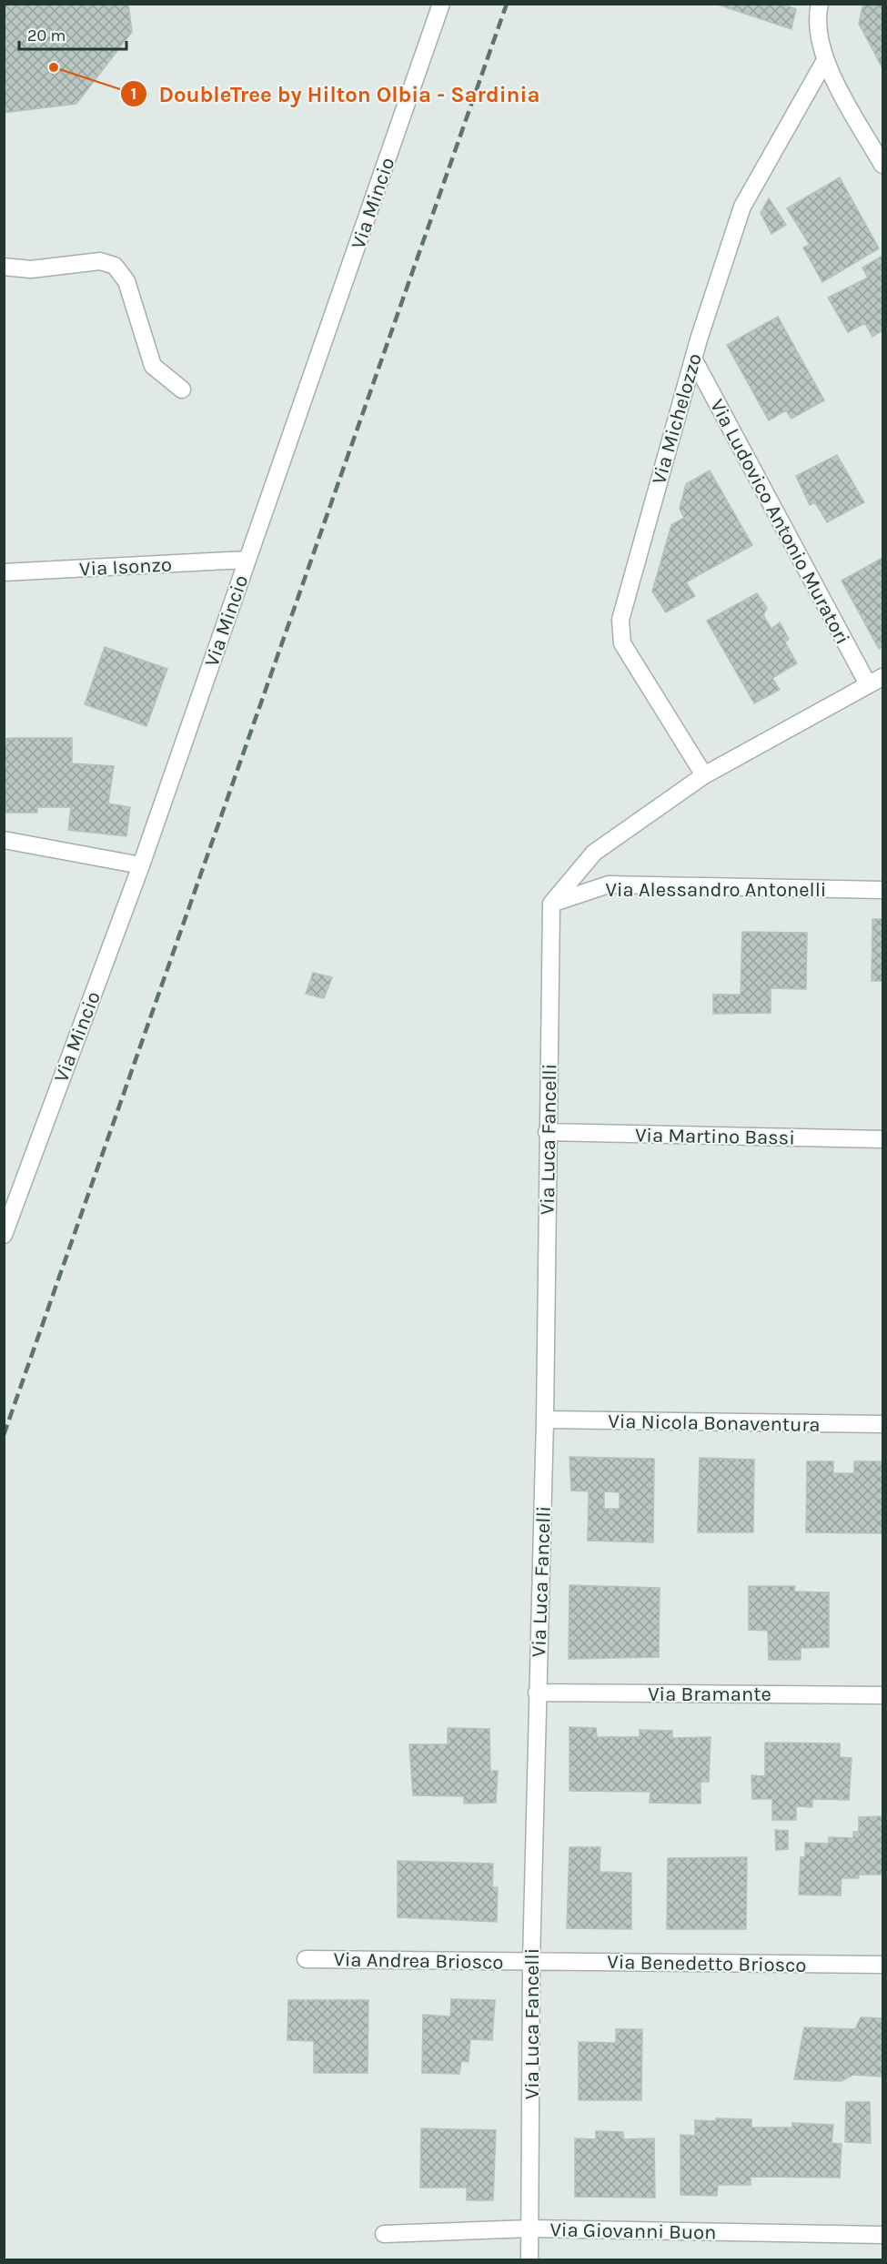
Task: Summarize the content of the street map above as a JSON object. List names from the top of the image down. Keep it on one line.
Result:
{"streets":{"street":["Via Mincio","Via Michelozzo","Via Ludovico Antonio Muratori","Via Isonzo","Via Alessandro Antonelli","Via Martino Bassi","Via Luca Fancelli","Via Nicola Bonaventura","Via Bramante","Via Andrea Briosco","Via Benedetto Briosco","Via Giovanni Buon"]},"crossings":[["Via Mincio","Via Isonzo"],["Via Michelozzo","Via Ludovico Antonio Muratori"],["Via Alessandro Antonelli","Via Luca Fancelli"],["Via Martino Bassi","Via Luca Fancelli"],["Via Luca Fancelli","Via Nicola Bonaventura"],["Via Luca Fancelli","Via Bramante"],["Via Luca Fancelli","Via Andrea Briosco"],["Via Luca Fancelli","Via Benedetto Briosco"],["Via Luca Fancelli","Via Giovanni Buon"],["Via Andrea Briosco","Via Benedetto Briosco"]],"places":["DoubleTree by Hilton Olbia - Sardinia"],"scale_bar":"20 m"}
